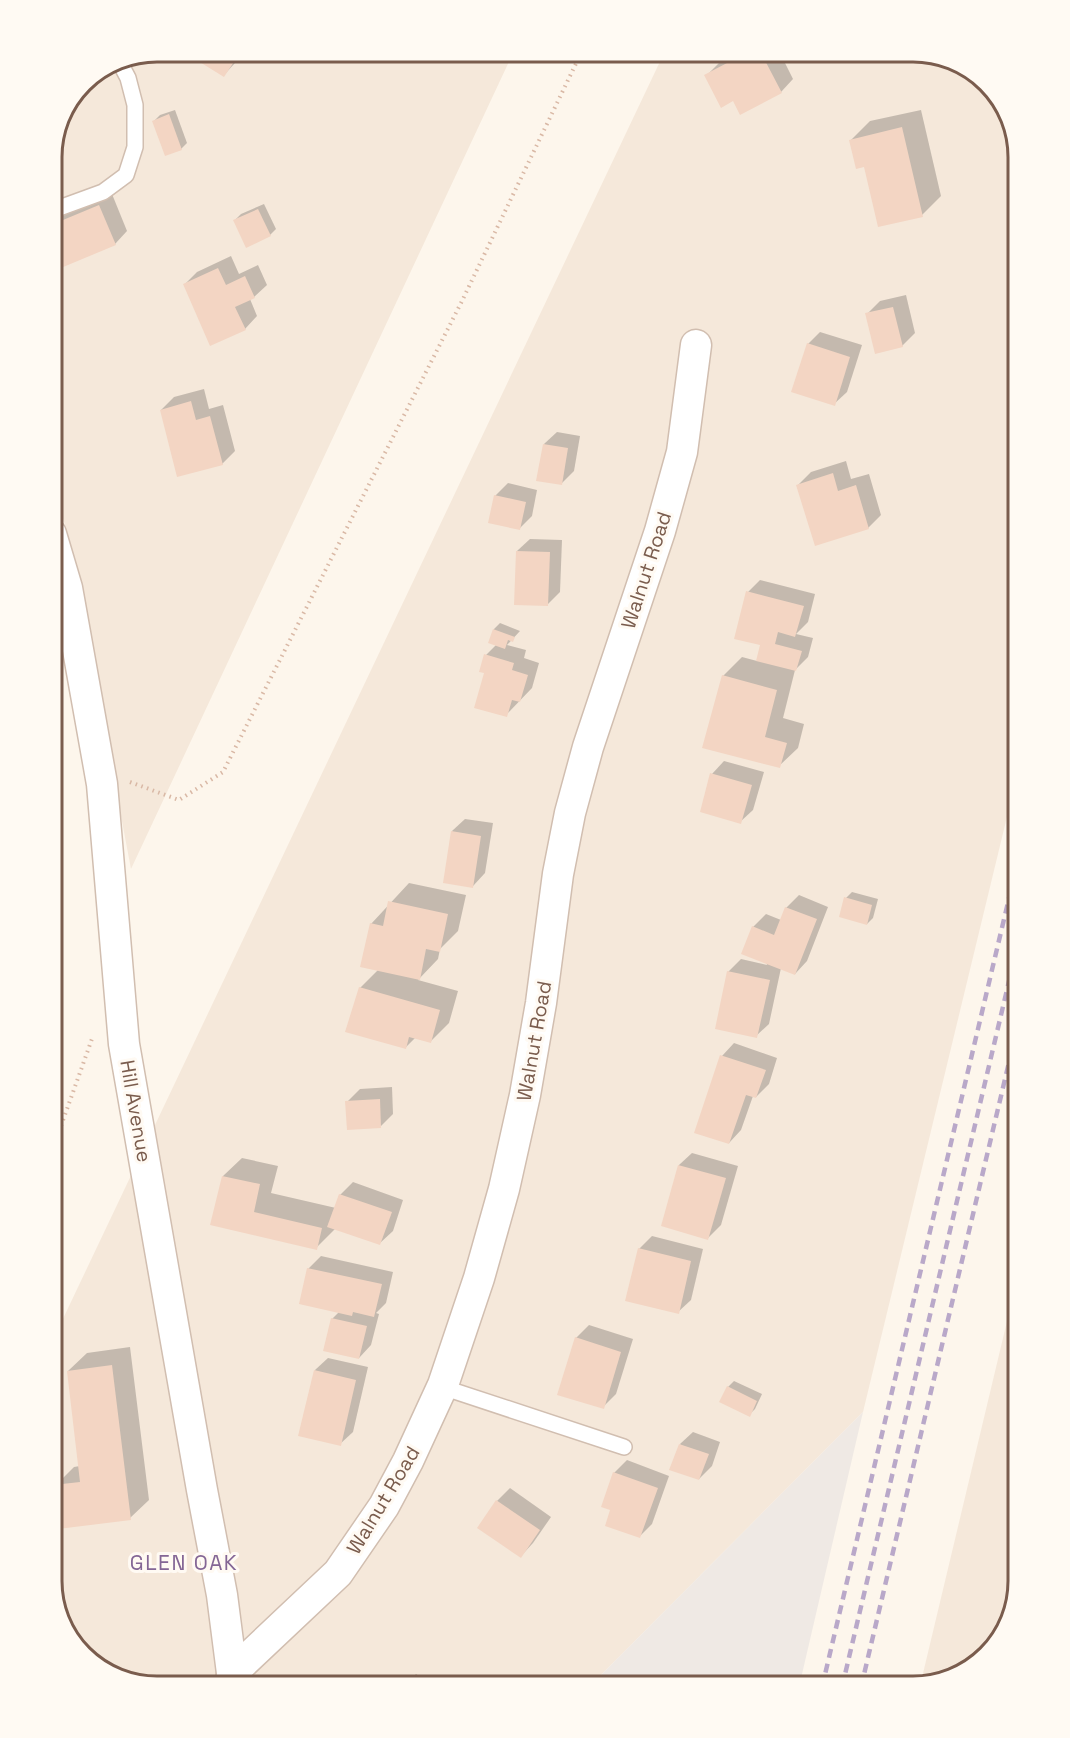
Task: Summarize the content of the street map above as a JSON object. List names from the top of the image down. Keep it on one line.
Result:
{"streets":{"street":["Walnut Road","Hill Avenue"]},"districts":["GLEN OAK"]}
